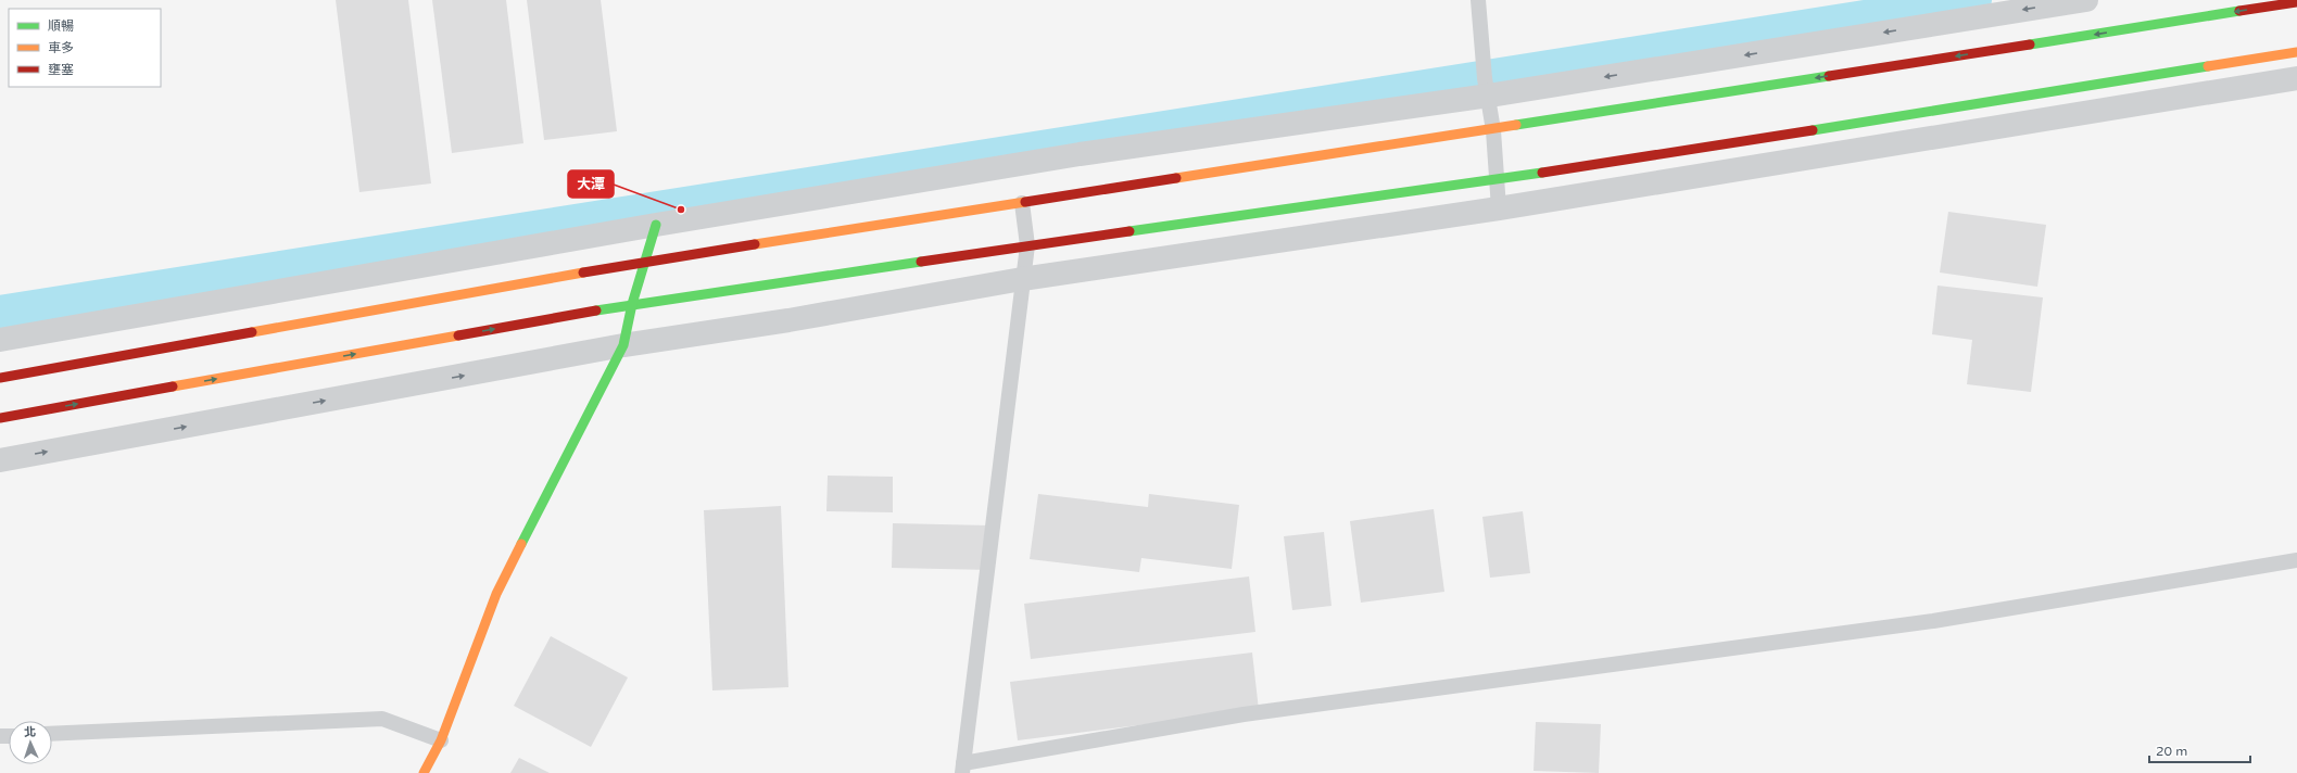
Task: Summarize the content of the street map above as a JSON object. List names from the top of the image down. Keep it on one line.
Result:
{"places":["大潭"],"legend":["順暢","車多","壅塞"],"scale_bar":"20 m","north":"top"}
